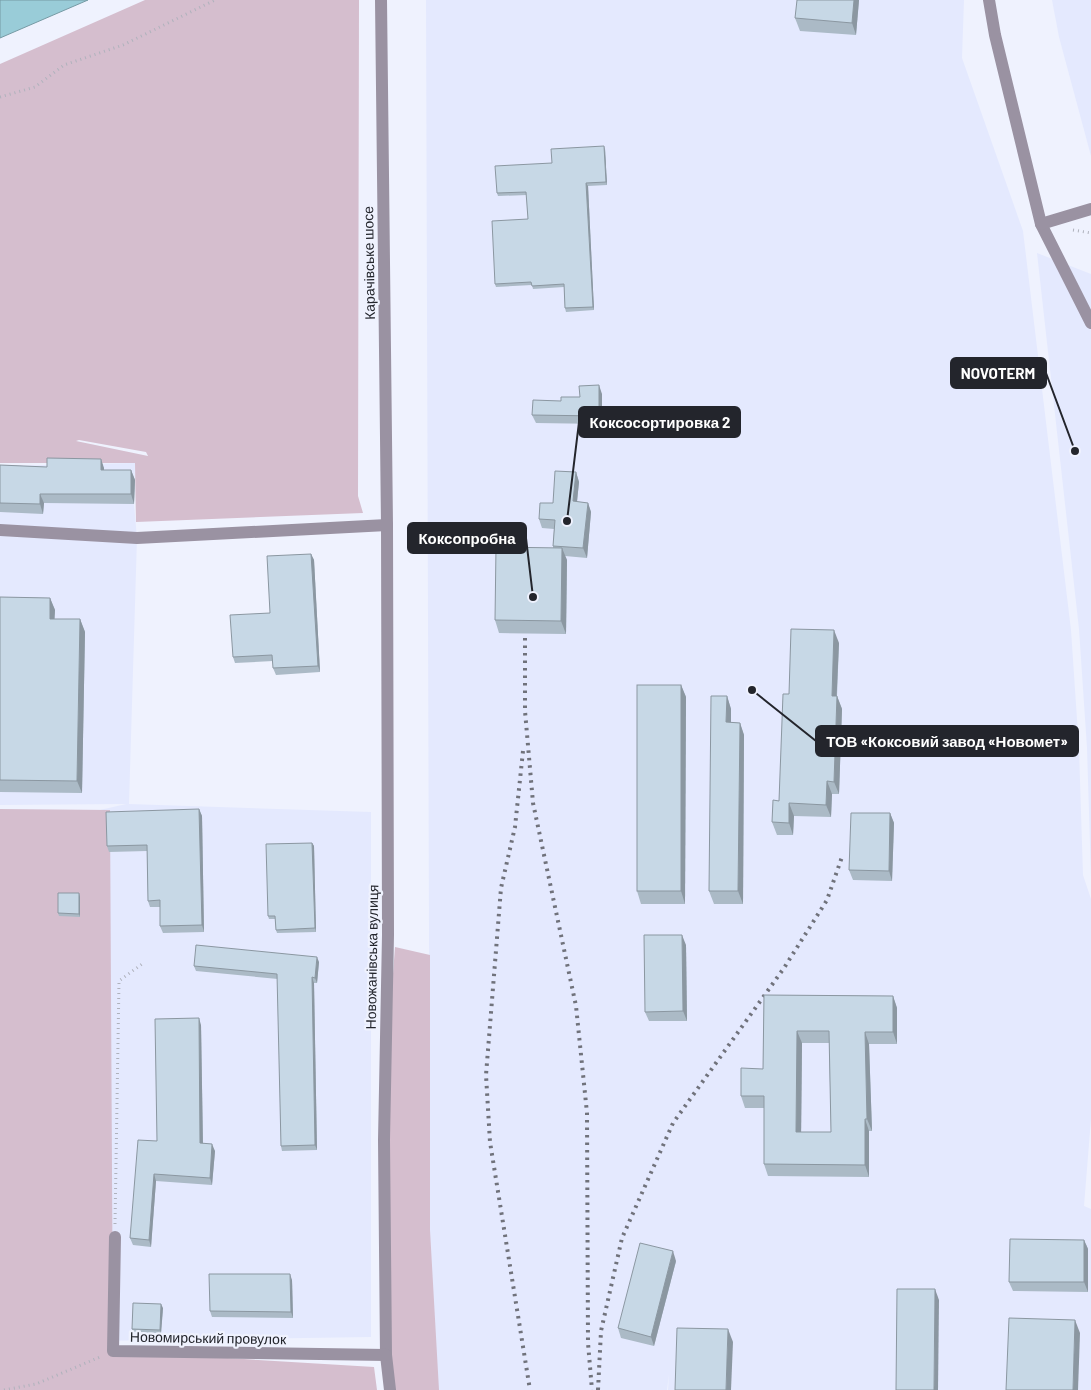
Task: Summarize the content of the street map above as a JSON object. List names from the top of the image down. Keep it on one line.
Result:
{"streets":{"street":["Карачівське шосе","Новожанівська вулиця","Новомирський провулок"]},"crossings":[["Карачівське шосе","Новожанівська вулиця"],["Новожанівська вулиця","Новомирський провулок"]],"places":["NOVOTERM","Коксосортировка 2","Коксопробна","ТОВ «Коксовий завод «Новомет»"]}
